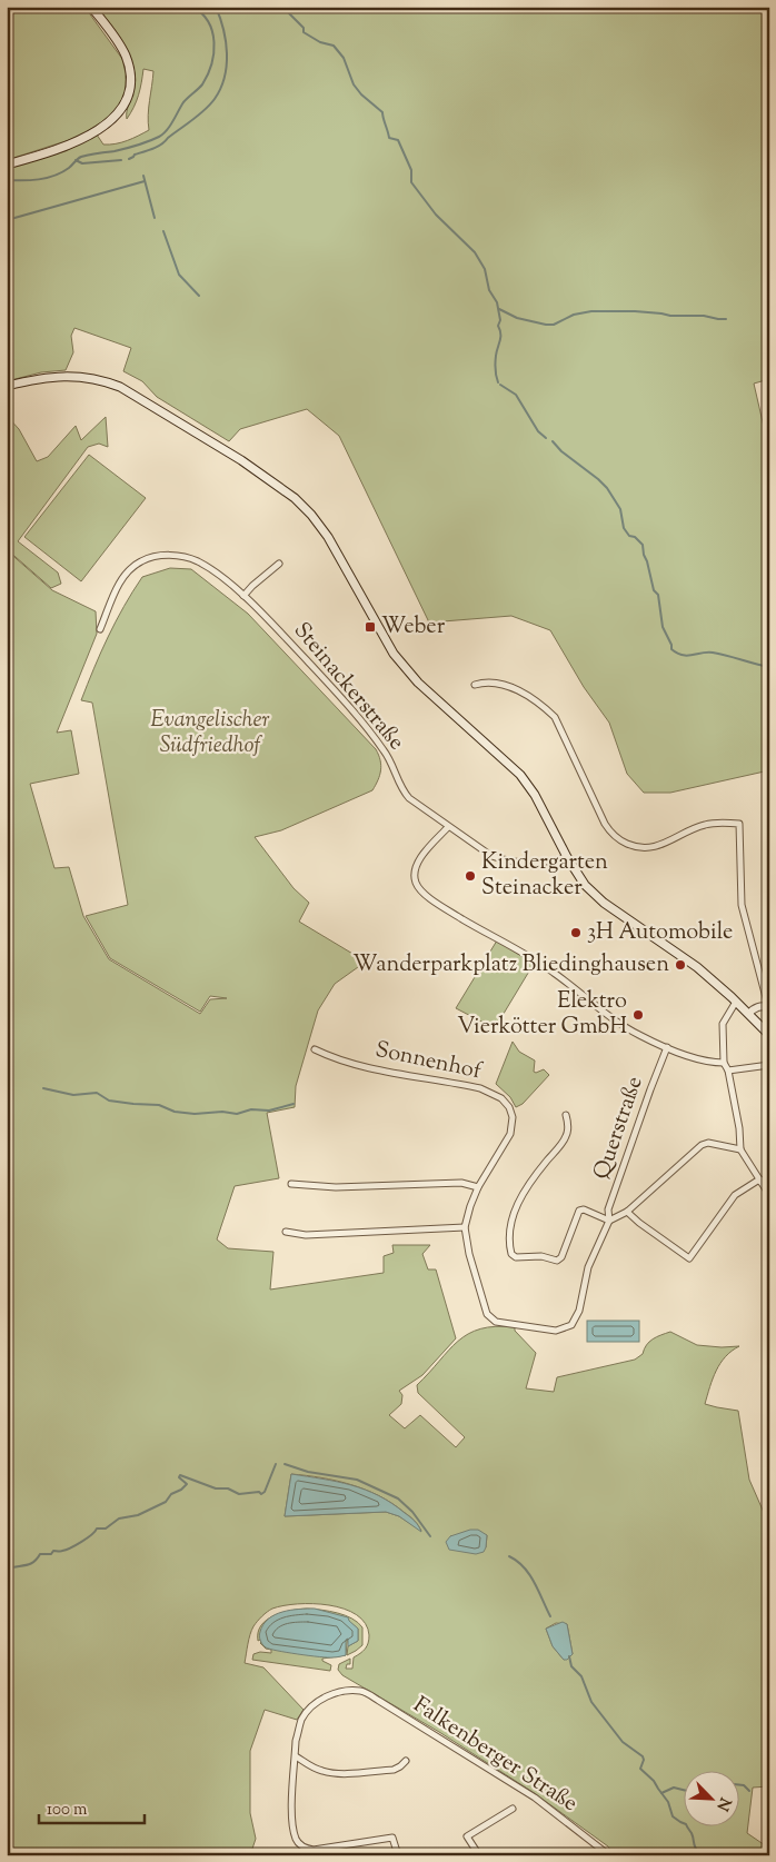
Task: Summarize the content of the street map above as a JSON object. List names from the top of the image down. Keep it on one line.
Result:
{"streets":{"street":["Steinackerstraße","Sonnenhof","Querstraße","Falkenberger Straße"]},"crossings":[["Sonnenhof","Querstraße"]],"parks":["Evangelischer Südfriedhof"],"places":{"transit":["Weber"],"other":["Kindergarten Steinacker","3H Automobile","Wanderparkplatz Bliedinghausen","Elektro Vierkötter GmbH"]},"scale_bar":"100 m","north":"bottom right"}
